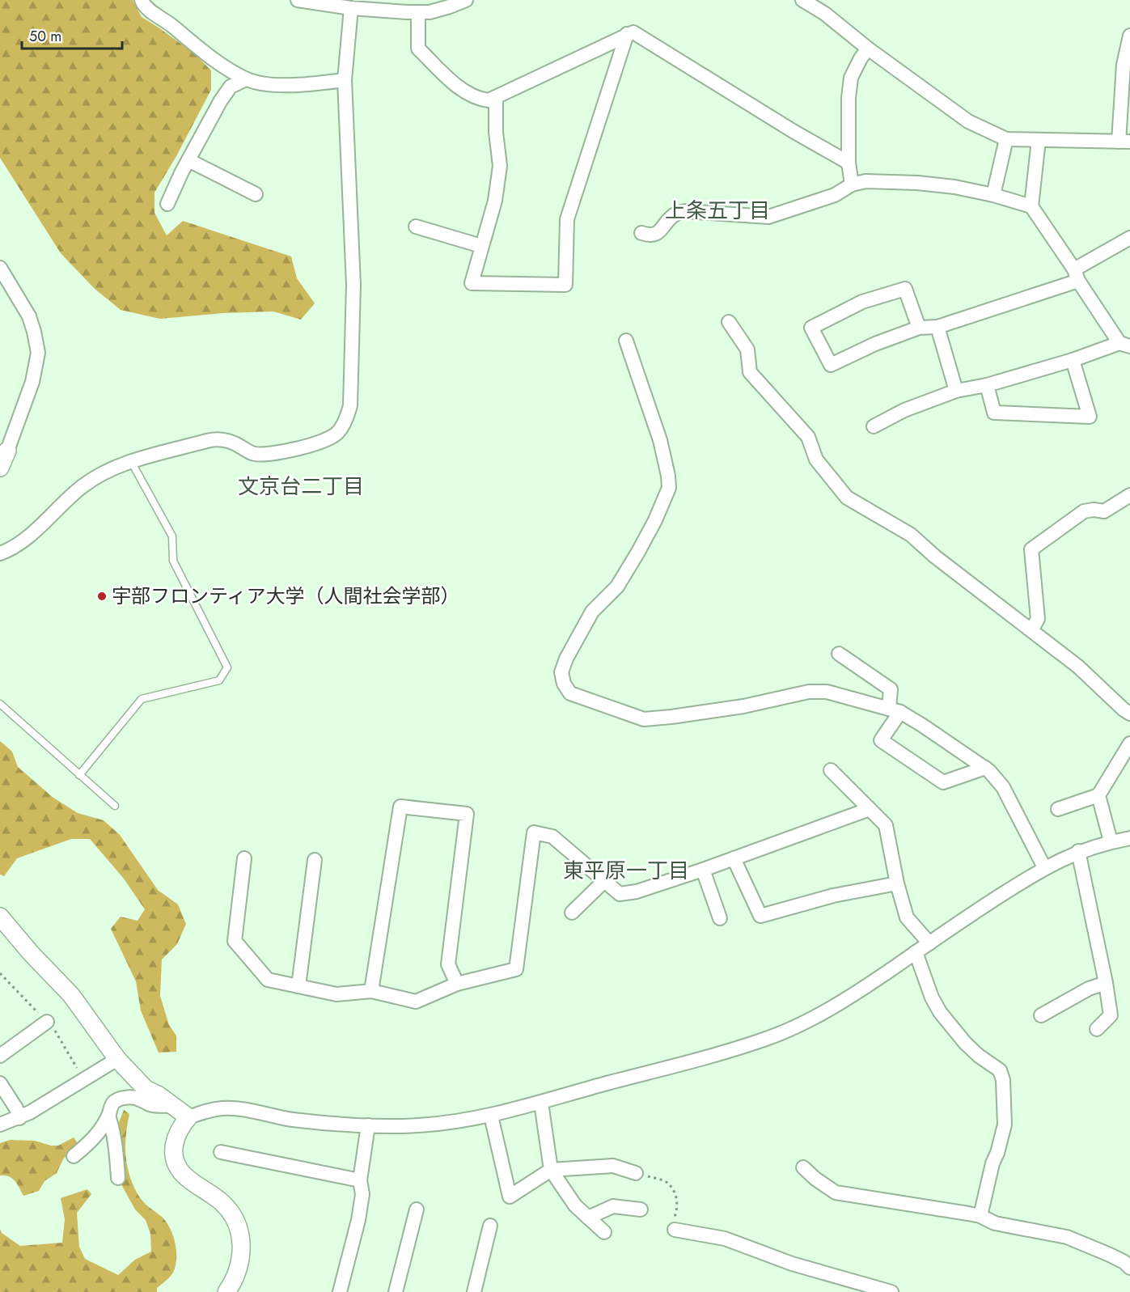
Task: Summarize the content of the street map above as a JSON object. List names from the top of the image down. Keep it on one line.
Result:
{"districts":["上条五丁目","文京台二丁目","東平原一丁目"],"places":["宇部フロンティア大学（人間社会学部）"],"scale_bar":"50 m"}
